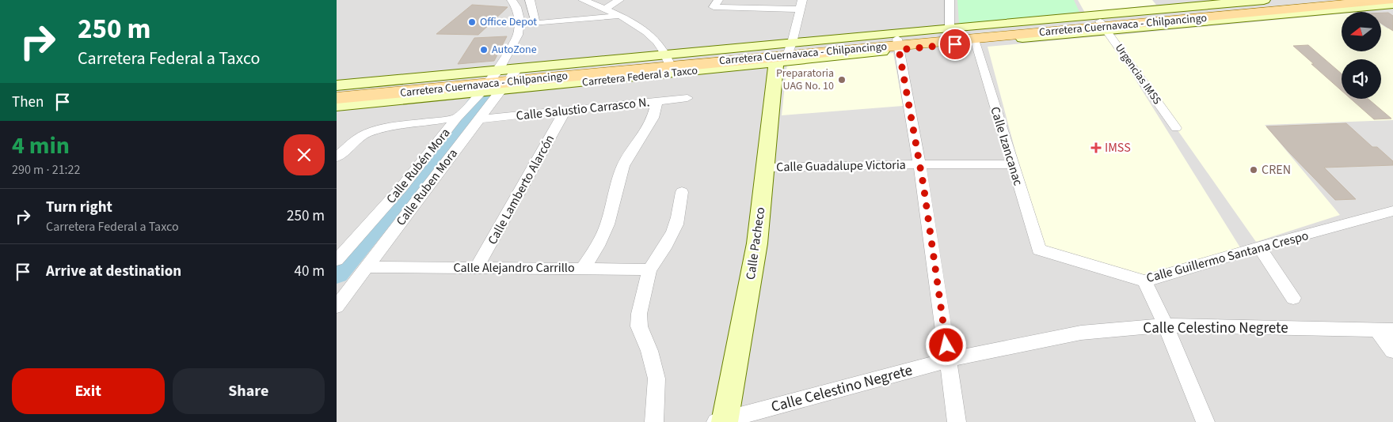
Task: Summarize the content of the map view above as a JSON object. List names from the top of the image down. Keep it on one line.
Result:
{"streets":{"main road":["Carretera Cuernavaca - Chilpancingo"],"street":["Urgencias IMSS","Carretera Federal a Taxco","Calle Salustio Carrasco N.","Calle Izancanac","Calle Rubén Mora","Calle Guadalupe Victoria","Calle Ruben Mora","Calle Lamberto Alarcón","Calle Pacheco","Calle Guillermo Santana Crespo","Calle Alejandro Carrillo","Calle Celestino Negrete"]},"crossings":[["Carretera Cuernavaca - Chilpancingo","Urgencias IMSS"],["Carretera Cuernavaca - Chilpancingo","Carretera Federal a Taxco"],["Carretera Cuernavaca - Chilpancingo","Calle Rubén Mora"],["Carretera Cuernavaca - Chilpancingo","Calle Ruben Mora"],["Carretera Cuernavaca - Chilpancingo","Calle Pacheco"],["Carretera Federal a Taxco","Calle Izancanac"],["Carretera Federal a Taxco","Calle Rubén Mora"],["Carretera Federal a Taxco","Calle Ruben Mora"],["Carretera Federal a Taxco","Calle Pacheco"],["Calle Salustio Carrasco N.","Calle Ruben Mora"],["Calle Salustio Carrasco N.","Calle Lamberto Alarcón"],["Calle Izancanac","Calle Guadalupe Victoria"],["Calle Izancanac","Calle Guillermo Santana Crespo"],["Calle Rubén Mora","Calle Ruben Mora"],["Calle Guadalupe Victoria","Calle Pacheco"],["Calle Ruben Mora","Calle Alejandro Carrillo"],["Calle Lamberto Alarcón","Calle Alejandro Carrillo"],["Calle Pacheco","Calle Celestino Negrete"]],"places":{"other":["Office Depot","AutoZone","Preparatoria UAG No. 10","CREN"],"health":["IMSS"]},"north":"left","page":{"turn":["250 m","Carretera Federal a Taxco"],"then":"Then","heading":["4 min","290 m · 21:22"],"list":[{"name":"Turn right","note":"Carretera Federal a Taxco","value":"250 m"},{"name":"Arrive at destination","value":"40 m"}],"buttons":["Exit","Share"]}}
